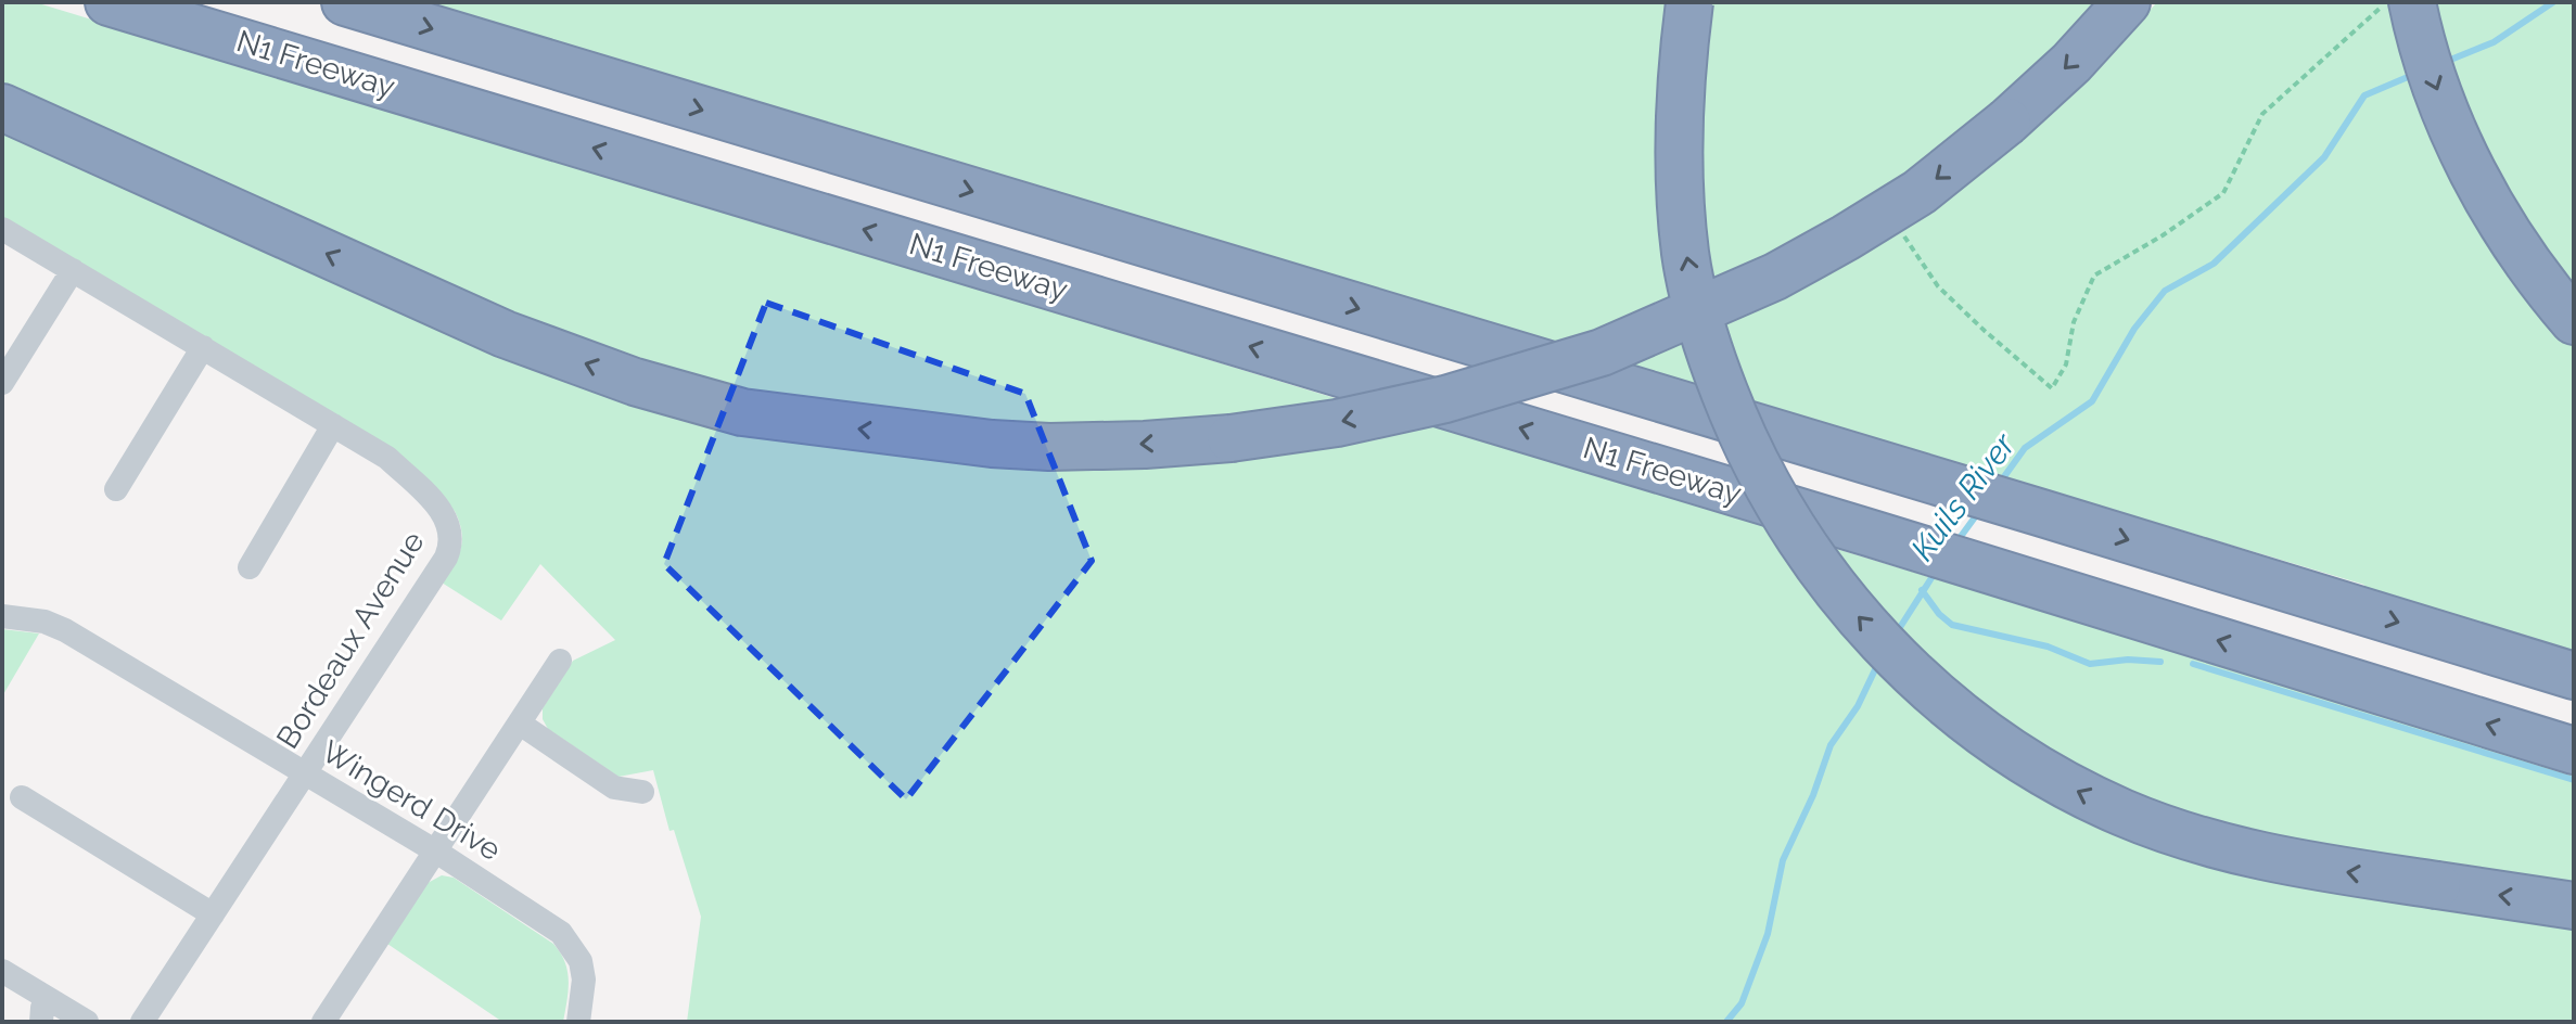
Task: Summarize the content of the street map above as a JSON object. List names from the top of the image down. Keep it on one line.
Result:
{"streets":{"highway":["N1 Freeway"],"street":["Bordeaux Avenue","Wingerd Drive"]},"crossings":[["Bordeaux Avenue","Wingerd Drive"]],"water":["Kuils River"]}
